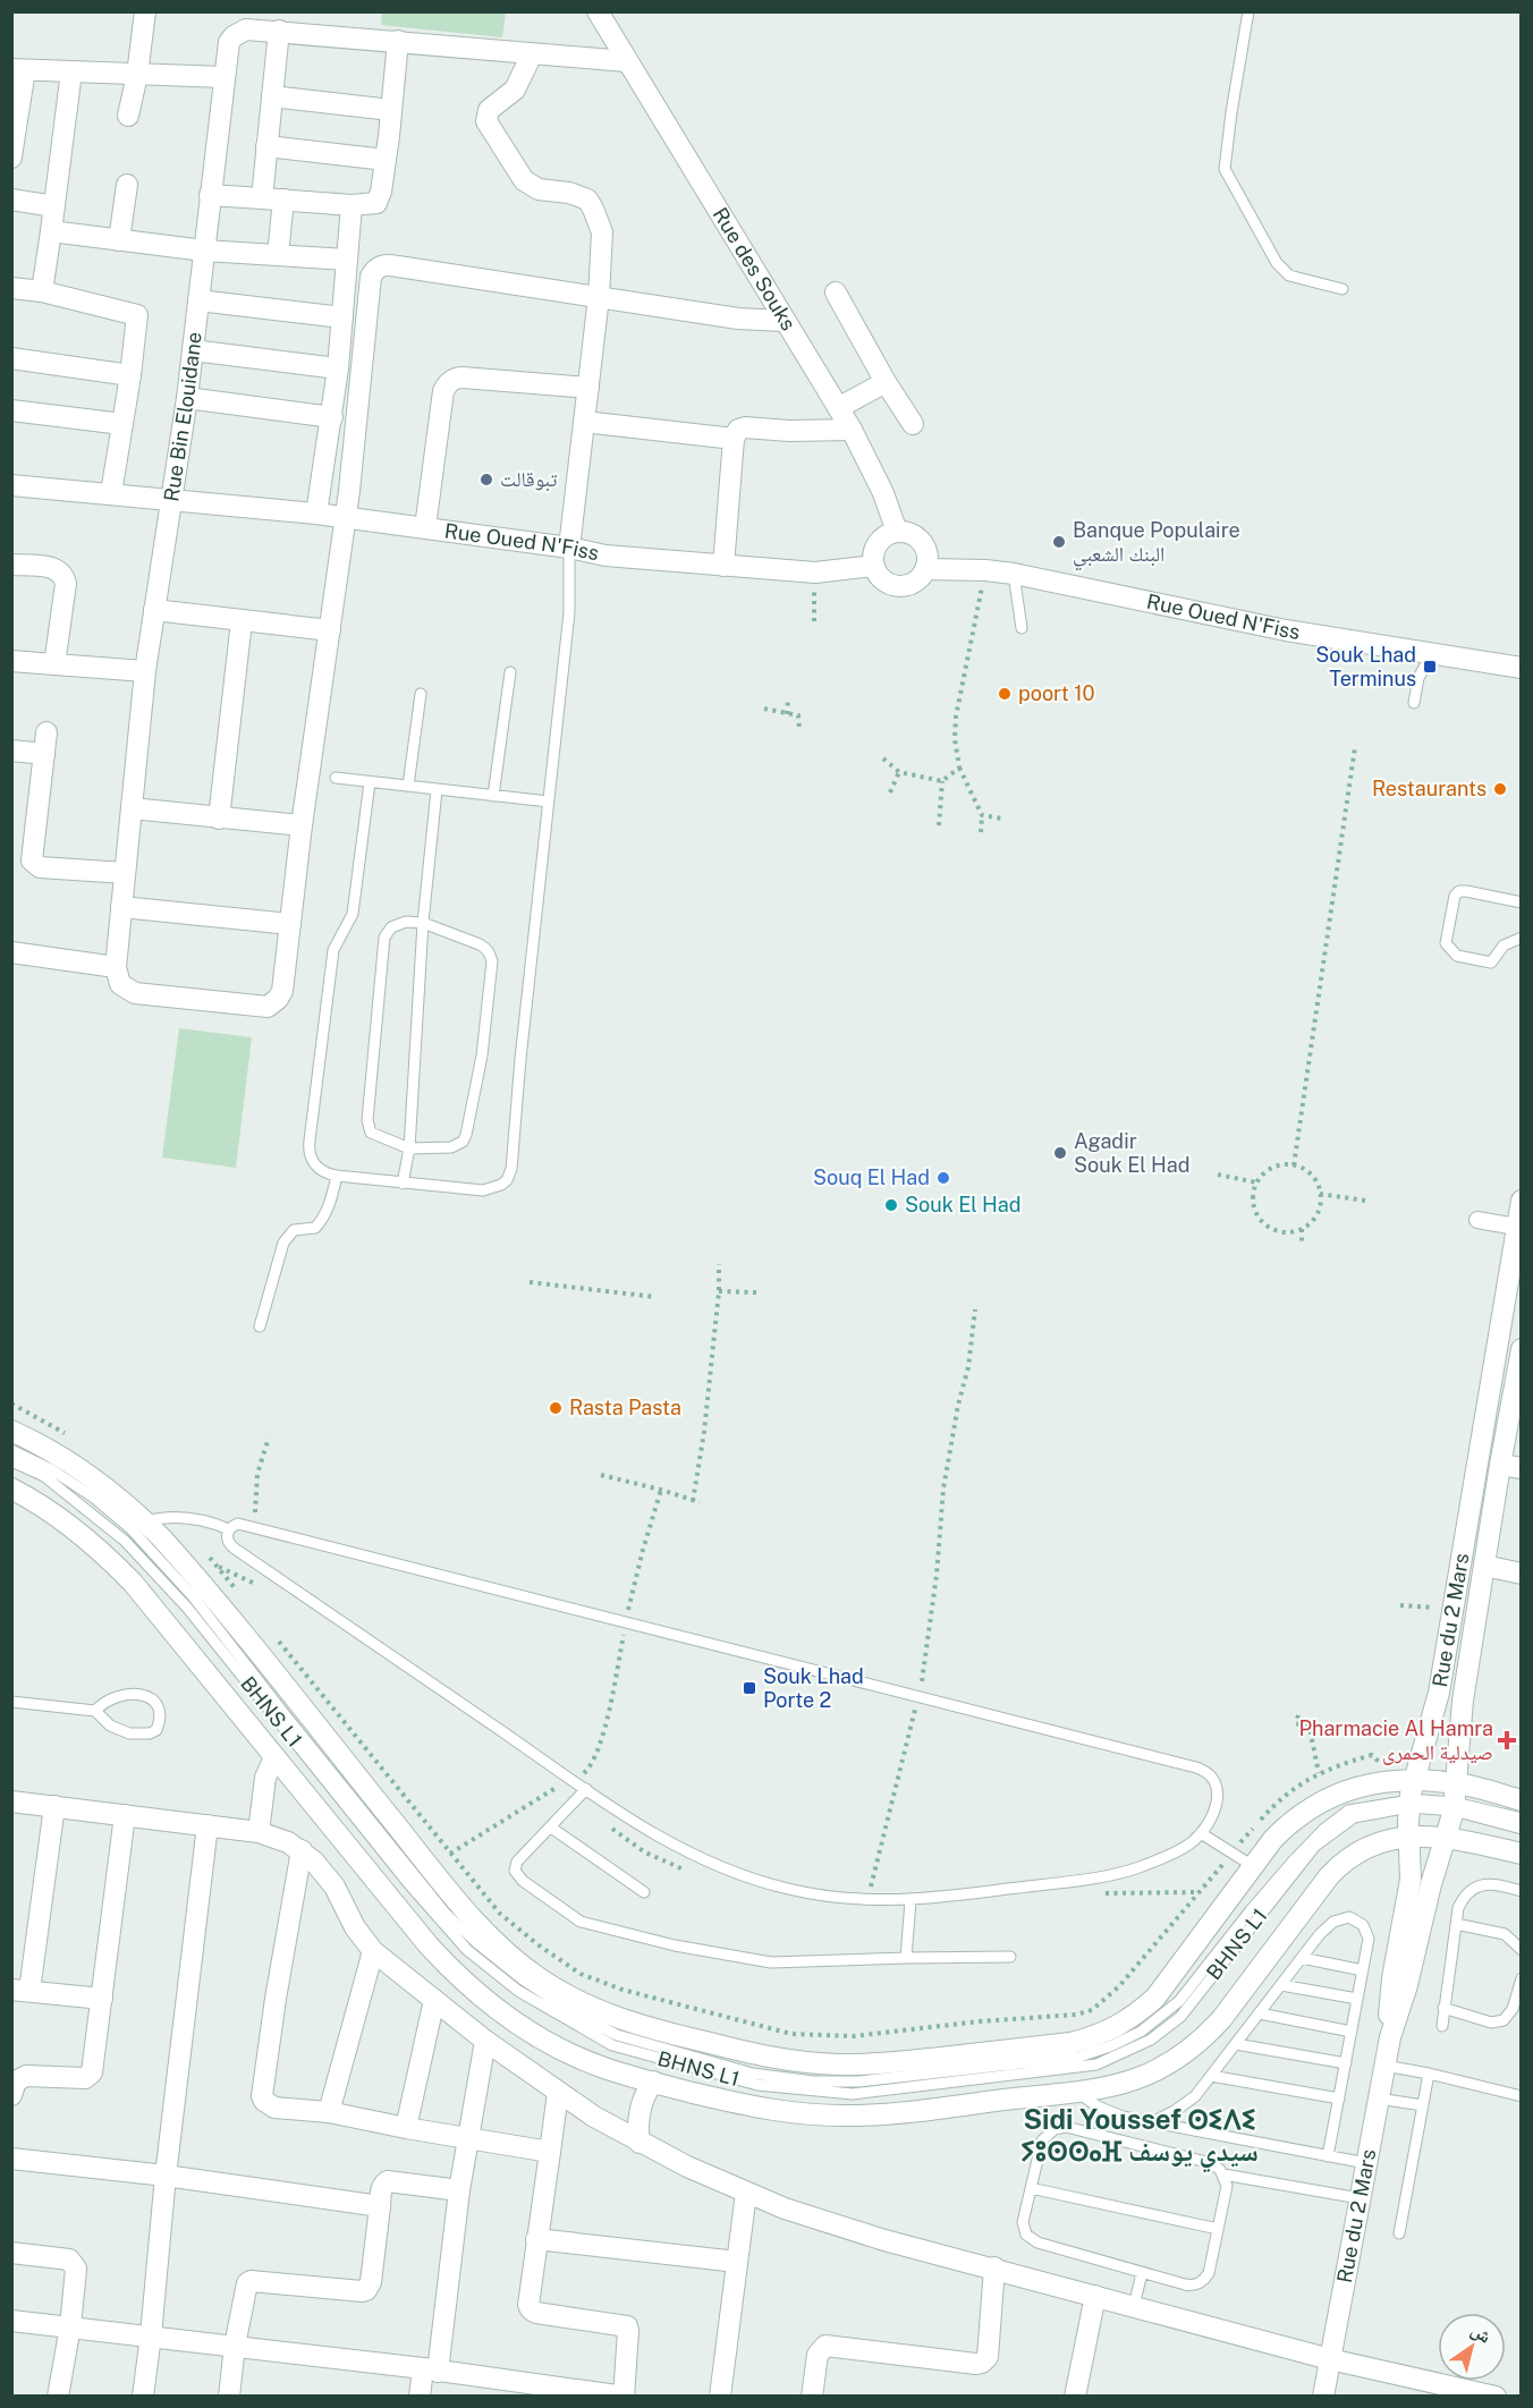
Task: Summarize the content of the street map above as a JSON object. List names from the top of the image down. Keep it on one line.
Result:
{"streets":{"street":["Rue des Souks","Rue Bin Elouidane","Rue Oued N'Fiss","Rue du 2 Mars"],"lane":["BHNS L1"]},"crossings":[["Rue des Souks","Rue Bin Elouidane"],["Rue des Souks","Rue Oued N'Fiss"],["Rue Bin Elouidane","Rue Oued N'Fiss"],["Rue du 2 Mars","BHNS L1"]],"districts":["Sidi Youssef ⵙⵉⴷⵉ ⵢⵓⵙⵙⴰⴼ سيدي يوسف"],"places":{"other":["تبوقالت","Banque Populaire البنك الشعبي","poort 10","Restaurants","Agadir Souk El Had","Souq El Had","Souk El Had","Rasta Pasta"],"transit":["Souk Lhad Terminus","Souk Lhad Porte 2"],"health":["Pharmacie Al Hamra صيدلية الحمرى"]},"north":"top right"}
